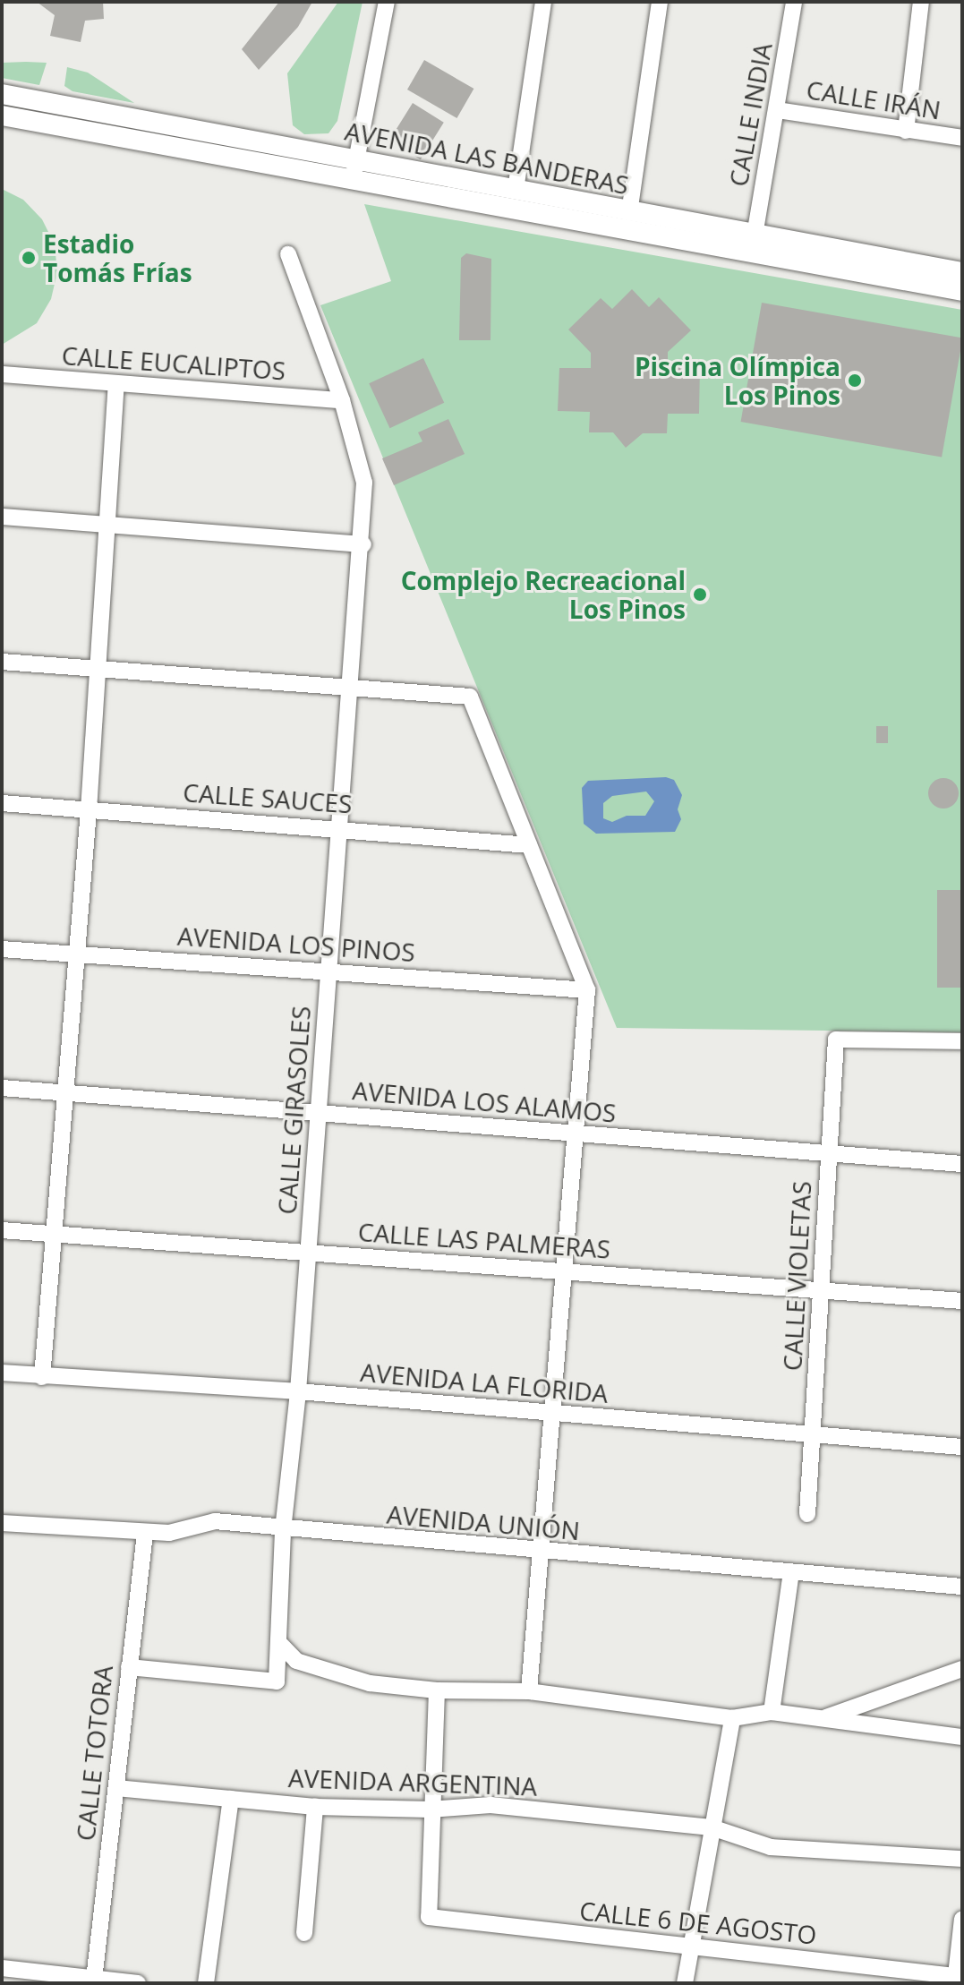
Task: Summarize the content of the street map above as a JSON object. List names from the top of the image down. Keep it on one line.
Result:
{"streets":{"main road":["AVENIDA LAS BANDERAS"],"street":["CALLE IRÁN","CALLE INDIA","CALLE EUCALIPTOS","CALLE SAUCES","AVENIDA LOS PINOS","AVENIDA LOS ALAMOS","CALLE GIRASOLES","CALLE LAS PALMERAS","CALLE VIOLETAS","AVENIDA LA FLORIDA","AVENIDA UNIÓN","CALLE TOTORA","AVENIDA ARGENTINA","CALLE 6 DE AGOSTO"]},"crossings":[["CALLE IRÁN","CALLE INDIA"],["CALLE INDIA","AVENIDA LAS BANDERAS"],["CALLE EUCALIPTOS","CALLE GIRASOLES"],["CALLE SAUCES","CALLE GIRASOLES"],["AVENIDA LOS PINOS","CALLE GIRASOLES"],["AVENIDA LOS ALAMOS","CALLE GIRASOLES"],["AVENIDA LOS ALAMOS","CALLE VIOLETAS"],["CALLE GIRASOLES","CALLE LAS PALMERAS"],["CALLE GIRASOLES","AVENIDA LA FLORIDA"],["CALLE GIRASOLES","AVENIDA UNIÓN"],["CALLE GIRASOLES","CALLE TOTORA"],["CALLE LAS PALMERAS","CALLE VIOLETAS"],["CALLE VIOLETAS","AVENIDA LA FLORIDA"],["AVENIDA UNIÓN","CALLE TOTORA"],["CALLE TOTORA","AVENIDA ARGENTINA"],["AVENIDA ARGENTINA","CALLE 6 DE AGOSTO"]],"places":["Estadio Tomás Frías","Piscina Olímpica Los Pinos","Complejo Recreacional Los Pinos"]}
